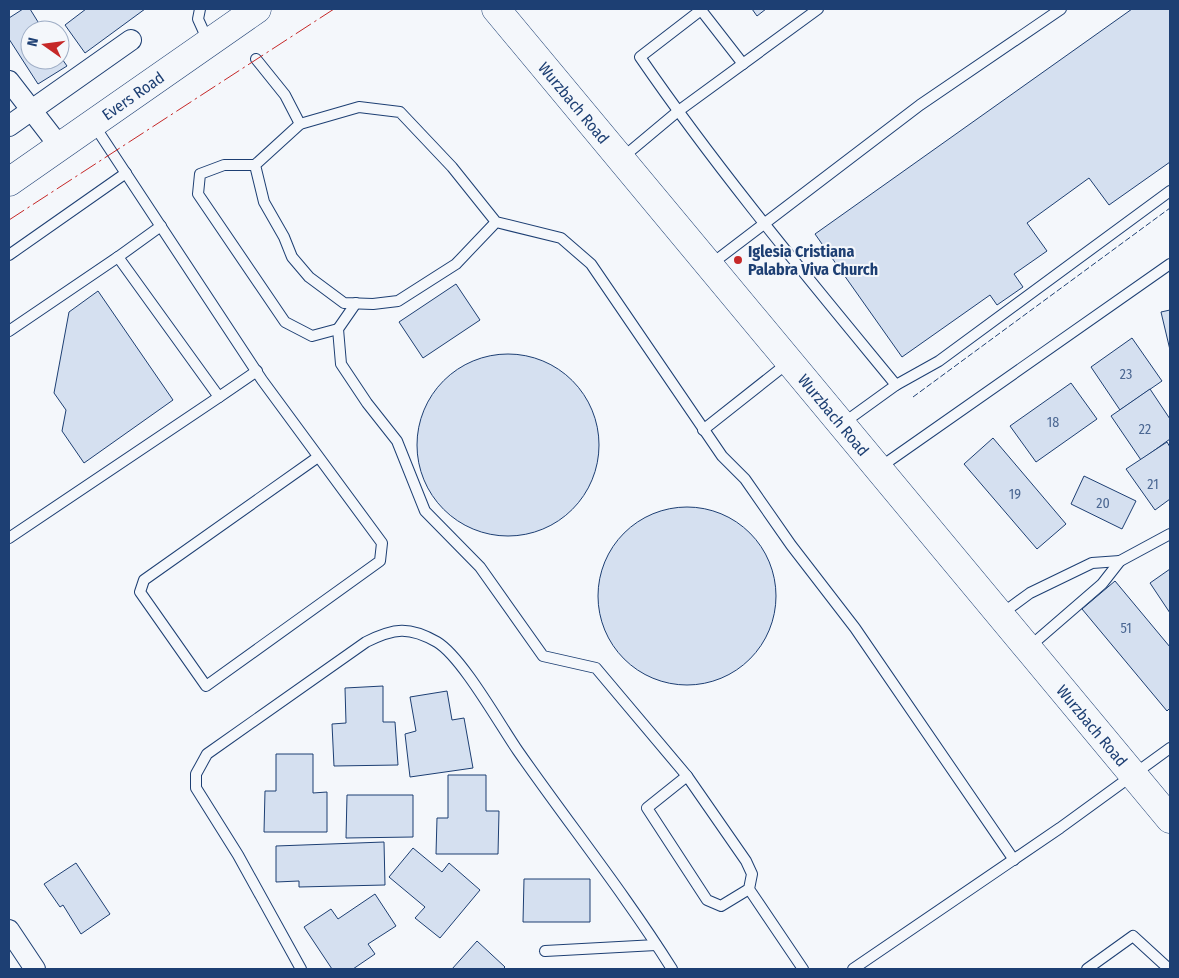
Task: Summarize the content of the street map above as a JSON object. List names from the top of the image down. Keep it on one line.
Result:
{"streets":{"main road":["Evers Road","Wurzbach Road"]},"places":["Iglesia Cristiana Palabra Viva Church"],"house_numbers":["23","18","22","21","19","20","51"],"north":"left"}
